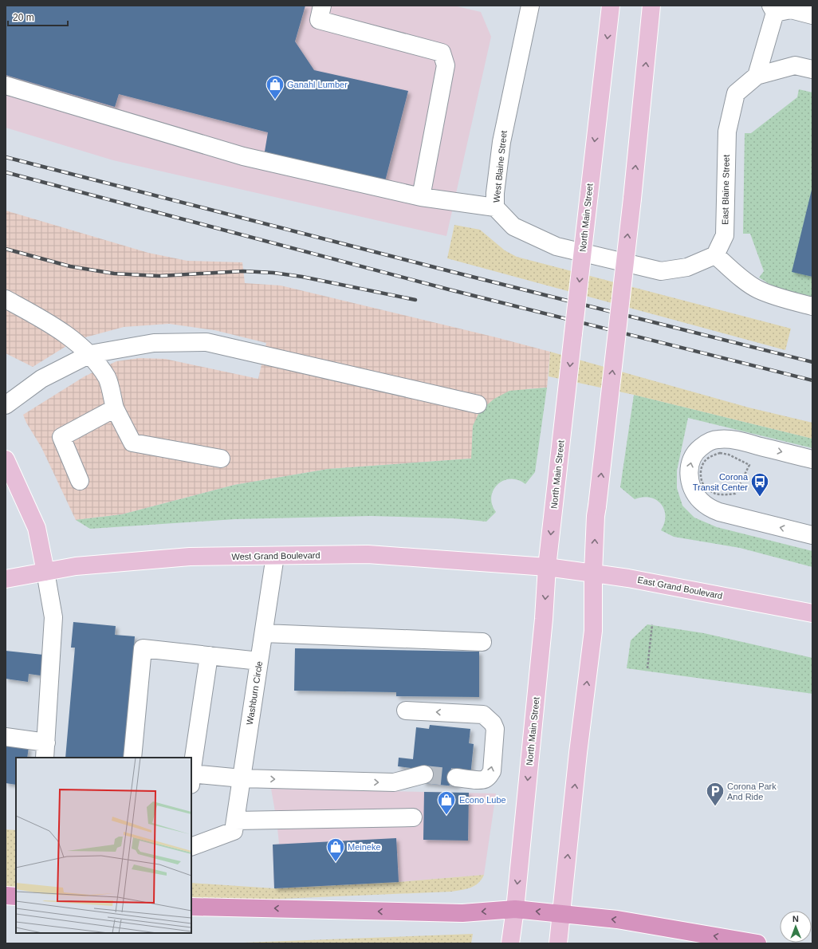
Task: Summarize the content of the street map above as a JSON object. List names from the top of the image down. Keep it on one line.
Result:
{"streets":{"main road":["North Main Street","West Grand Boulevard","East Grand Boulevard"],"street":["West Blaine Street","East Blaine Street","Washburn Circle"]},"crossings":[["West Blaine Street","East Blaine Street"],["North Main Street","West Grand Boulevard"],["North Main Street","East Grand Boulevard"],["West Grand Boulevard","East Grand Boulevard"],["West Grand Boulevard","Washburn Circle"]],"places":{"shop":["Ganahl Lumber","Econo Lube","Meineke"],"bus stop":["Corona Transit Center"],"parking":["Corona Park And Ride"]},"scale_bar":"20 m","north":"top"}
